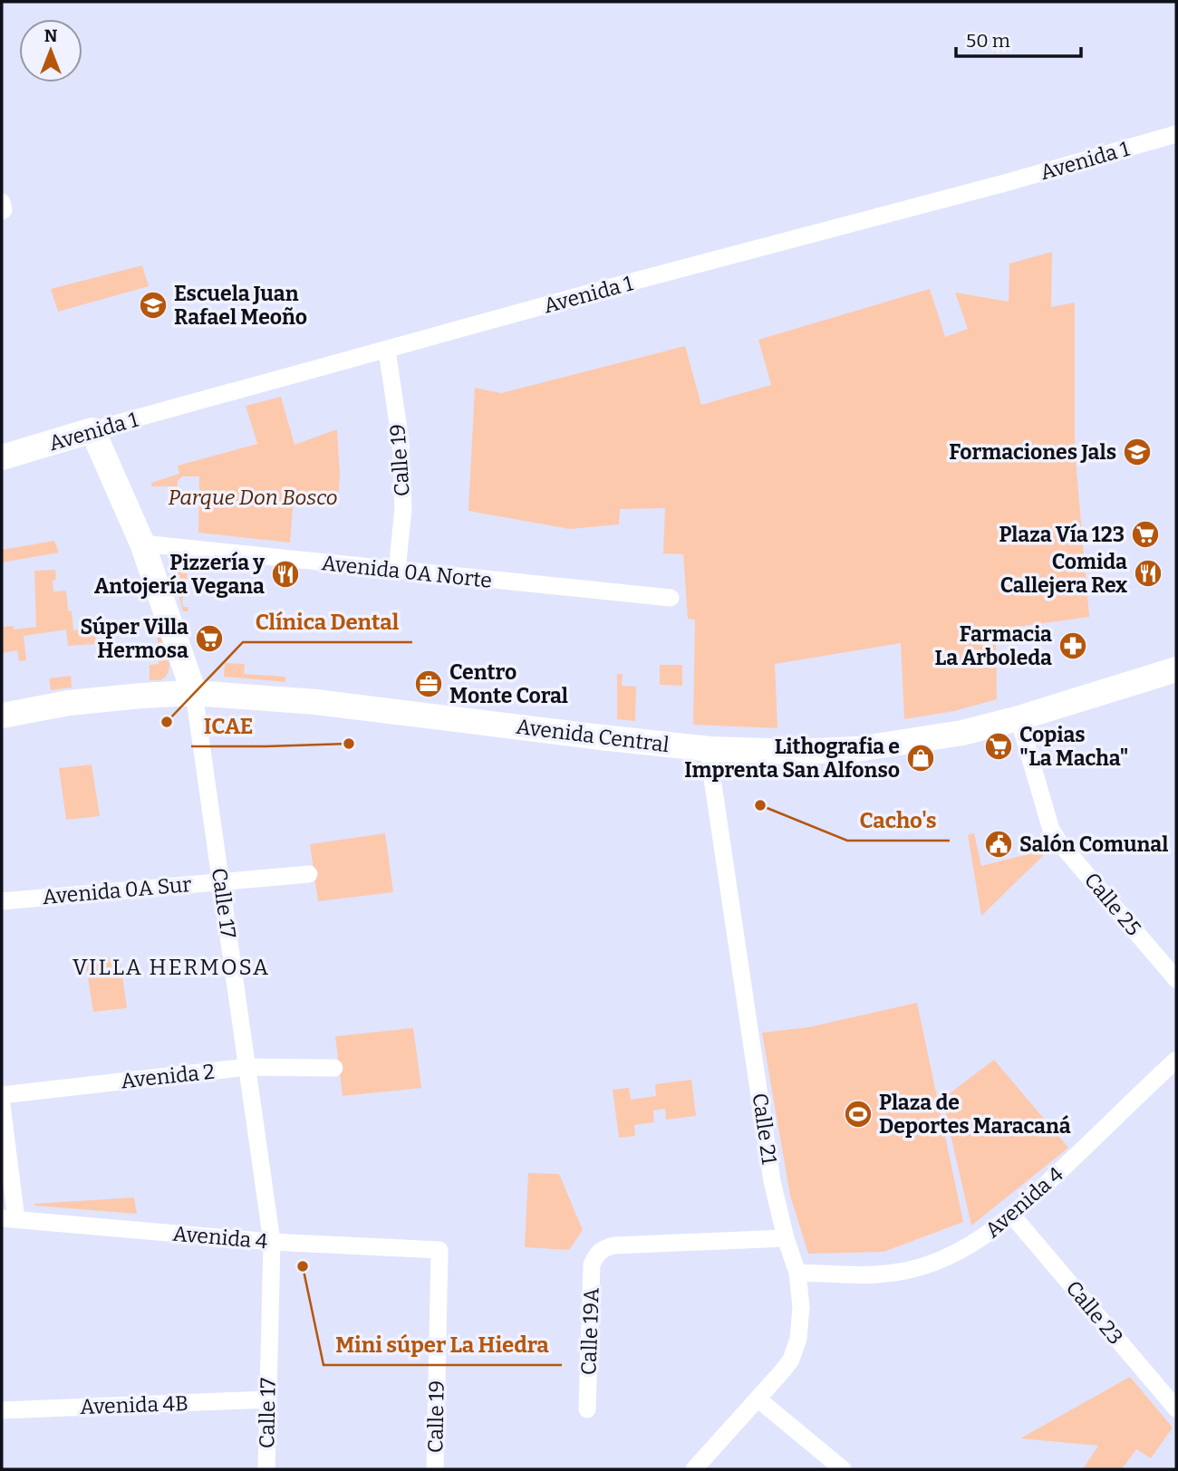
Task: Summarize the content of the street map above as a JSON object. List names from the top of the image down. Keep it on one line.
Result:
{"streets":{"main road":["Avenida 1","Avenida Central","Calle 17"],"street":["Calle 19","Avenida 0A Norte","Avenida 0A Sur","Calle 25","Avenida 2","Calle 21","Avenida 4","Calle 23","Calle 19A","Avenida 4B"]},"crossings":[["Avenida 1","Calle 19"],["Avenida 1","Calle 17"],["Calle 19","Avenida 0A Norte"],["Calle 19","Avenida 4"],["Avenida 0A Norte","Calle 17"],["Avenida Central","Calle 17"],["Avenida Central","Calle 25"],["Avenida Central","Calle 21"],["Avenida 0A Sur","Calle 17"],["Calle 17","Avenida 2"],["Calle 17","Avenida 4"],["Calle 17","Avenida 4B"],["Calle 21","Avenida 4"],["Calle 21","Calle 19A"],["Avenida 4","Calle 23"]],"districts":["VILLA HERMOSA"],"parks":["Parque Don Bosco"],"places":{"school or university":["Escuela Juan Rafael Meoño","Formaciones Jals"],"supermarket":["Plaza Vía 123","Súper Villa Hermosa","Copias \"La Macha\""],"restaurant":["Comida Callejera Rex","Pizzería y Antojería Vegana"],"pharmacy":["Farmacia La Arboleda"],"office":["Centro Monte Coral"],"other":["Clínica Dental","ICAE","Cacho's","Mini súper La Hiedra"],"shop":["Lithografia e Imprenta San Alfonso"],"public building":["Salón Comunal"],"sports":["Plaza de Deportes Maracaná"]},"scale_bar":"50 m","north":"top"}
